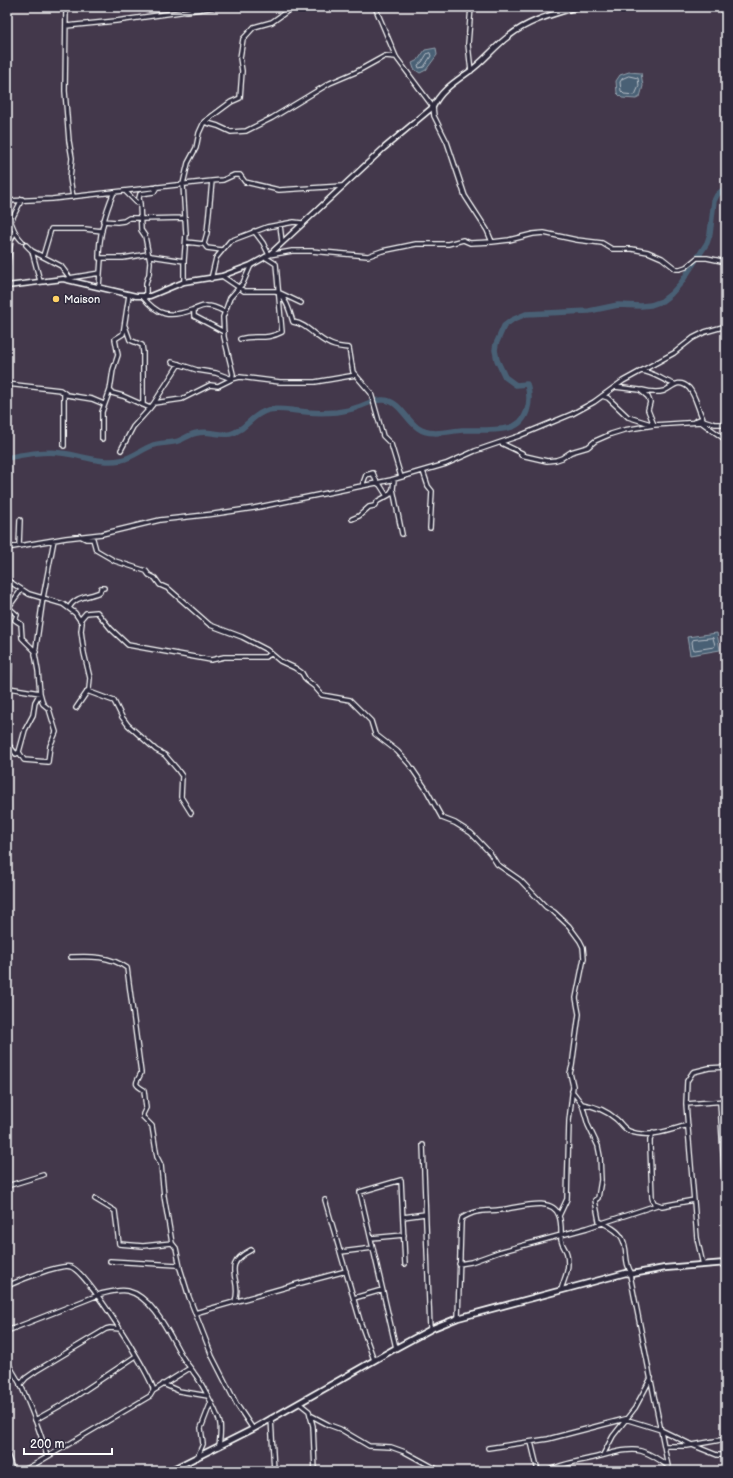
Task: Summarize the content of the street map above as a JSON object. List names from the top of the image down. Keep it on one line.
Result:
{"places":["Maison"],"scale_bar":"200 m"}
